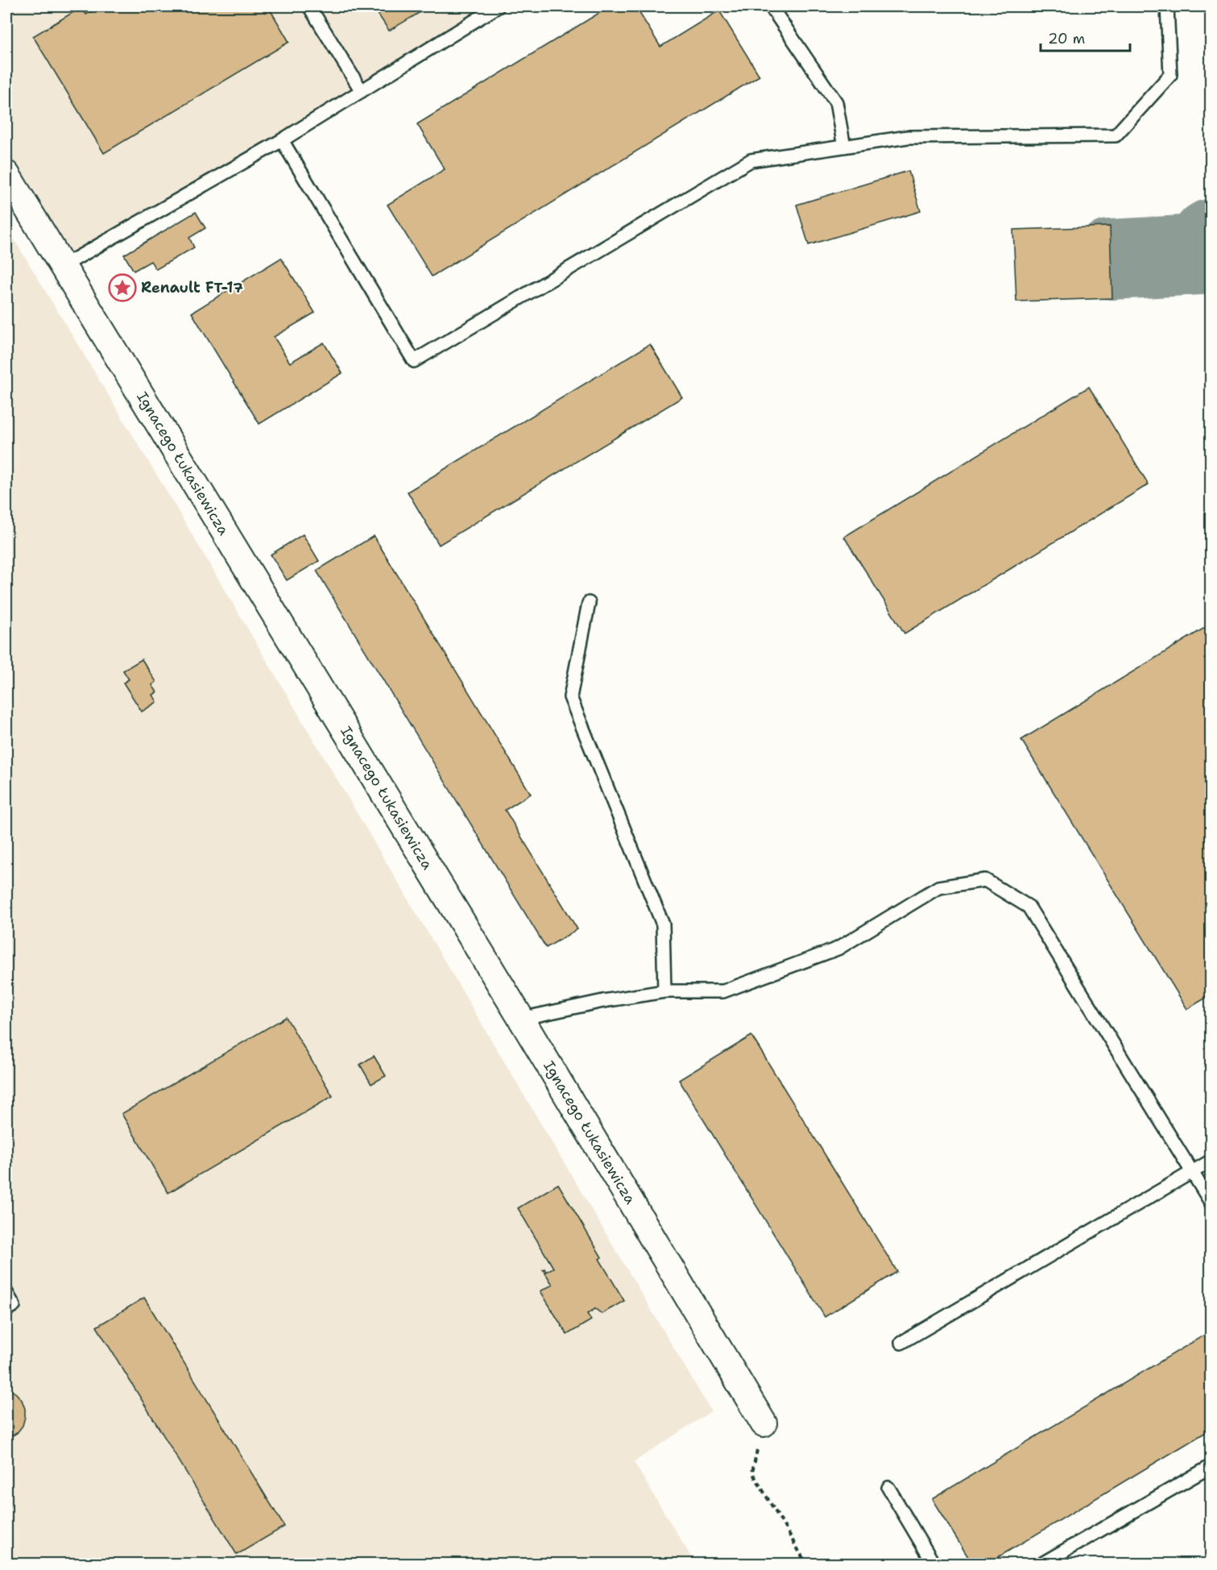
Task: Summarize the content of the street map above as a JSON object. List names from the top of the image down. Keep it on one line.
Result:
{"streets":{"street":["Ignacego Łukasiewicza"]},"places":{"place":["Renault FT-17"]},"scale_bar":"20 m"}
